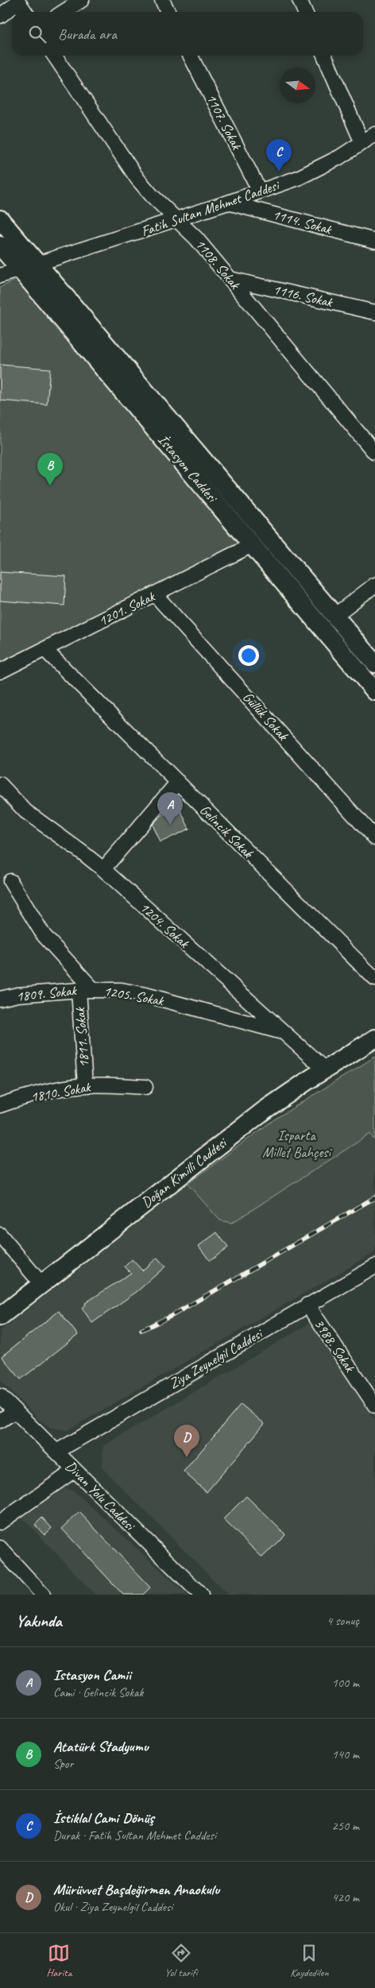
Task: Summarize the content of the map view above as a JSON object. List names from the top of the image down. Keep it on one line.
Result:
{"streets":{"main road":["İstasyon Caddesi","Doğan Kimilli Caddesi"],"street":["1107. Sokak","Fatih Sultan Mehmet Caddesi","1114. Sokak","1108. Sokak","1116. Sokak","1201. Sokak","Güllük Sokak","Gelincik Sokak","1204. Sokak","1809. Sokak","1205. Sokak","1811. Sokak","1810. Sokak","3988. Sokak","Ziya Zeynelgil Caddesi","Divan Yolu Caddesi"]},"crossings":[["1107. Sokak","Fatih Sultan Mehmet Caddesi"],["Fatih Sultan Mehmet Caddesi","1114. Sokak"],["Fatih Sultan Mehmet Caddesi","1108. Sokak"],["Fatih Sultan Mehmet Caddesi","İstasyon Caddesi"],["1108. Sokak","1116. Sokak"],["İstasyon Caddesi","1201. Sokak"],["1201. Sokak","Güllük Sokak"],["1201. Sokak","Gelincik Sokak"],["1204. Sokak","1205. Sokak"],["1204. Sokak","Doğan Kimilli Caddesi"],["1809. Sokak","1205. Sokak"],["1809. Sokak","1811. Sokak"],["1811. Sokak","1810. Sokak"],["3988. Sokak","Ziya Zeynelgil Caddesi"],["Ziya Zeynelgil Caddesi","Divan Yolu Caddesi"]],"parks":["Isparta Millet Bahçesi"],"north":"right","page":{"search":"Burada ara","pins":["C","B","A","D"],"heading":["Yakında","4 sonuç"],"list":[{"mark":"A","name":"Istasyon Camii","note":"Cami · Gelincik Sokak","value":"100 m"},{"mark":"B","name":"Atatürk Stadyumu","note":"Spor","value":"140 m"},{"mark":"C","name":"İstiklal Cami Dönüş","note":"Durak · Fatih Sultan Mehmet Caddesi","value":"250 m"},{"mark":"D","name":"Mürüvvet Başdeğirmen Anaokulu","note":"Okul · Ziya Zeynelgil Caddesi","value":"420 m"}],"nav":["Harita","Yol tarifi","Kaydedilen"]}}
